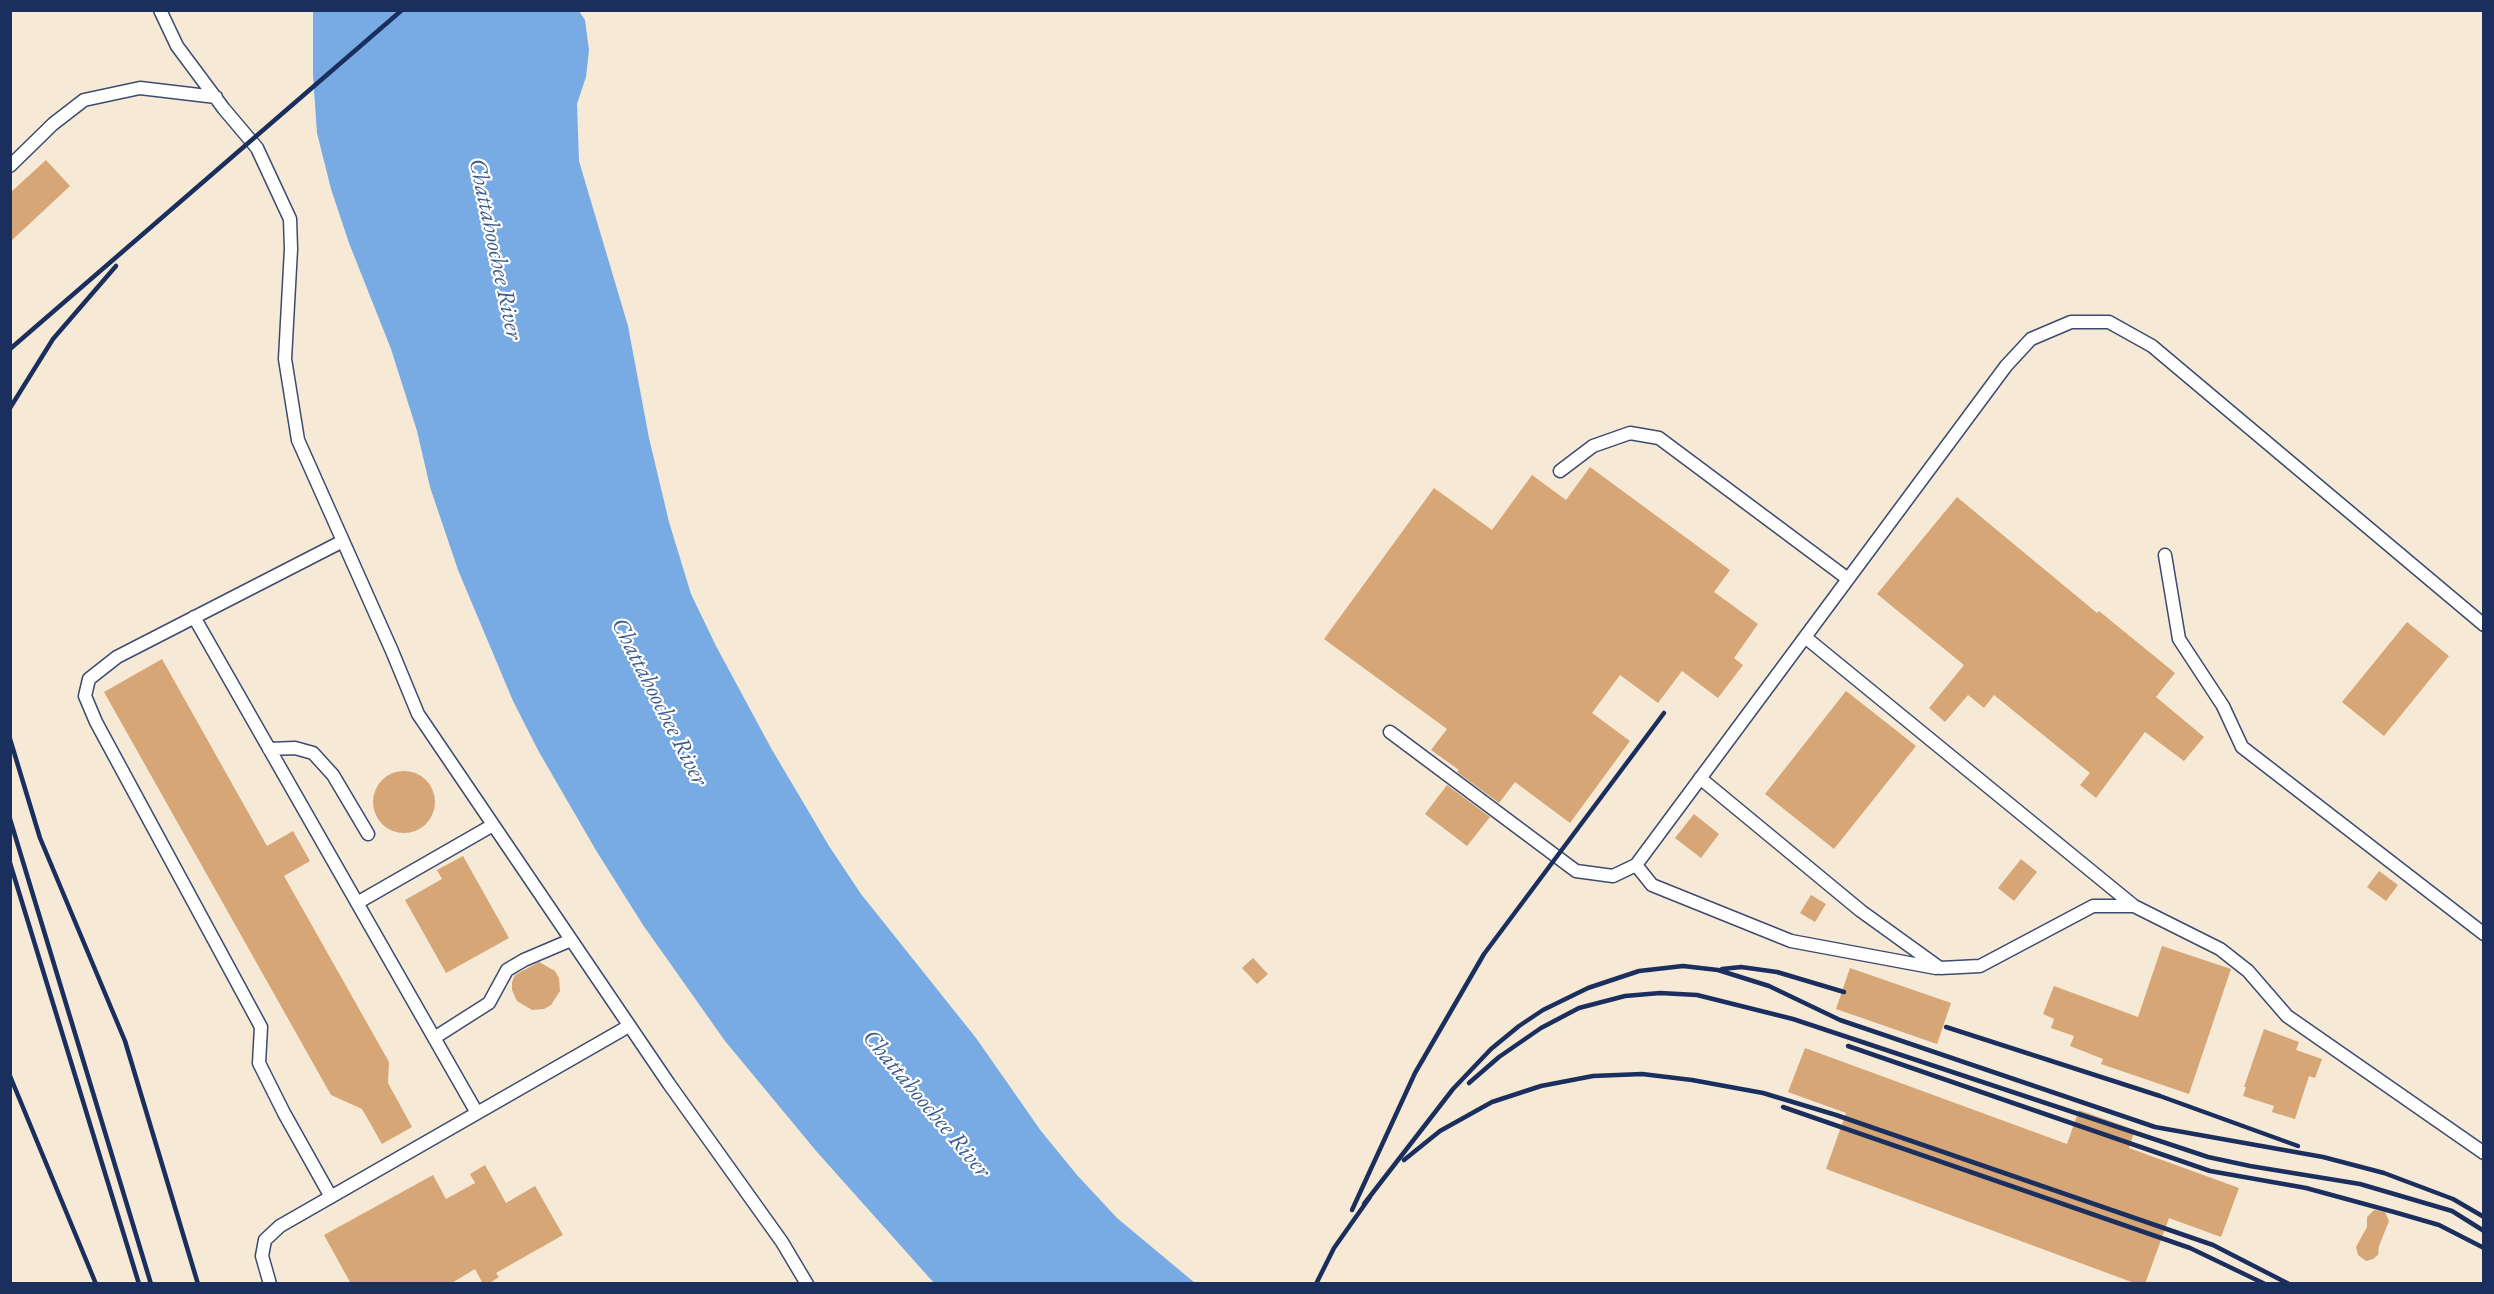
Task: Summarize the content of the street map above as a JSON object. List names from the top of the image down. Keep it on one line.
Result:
{"water":["Chattahoochee River"]}
